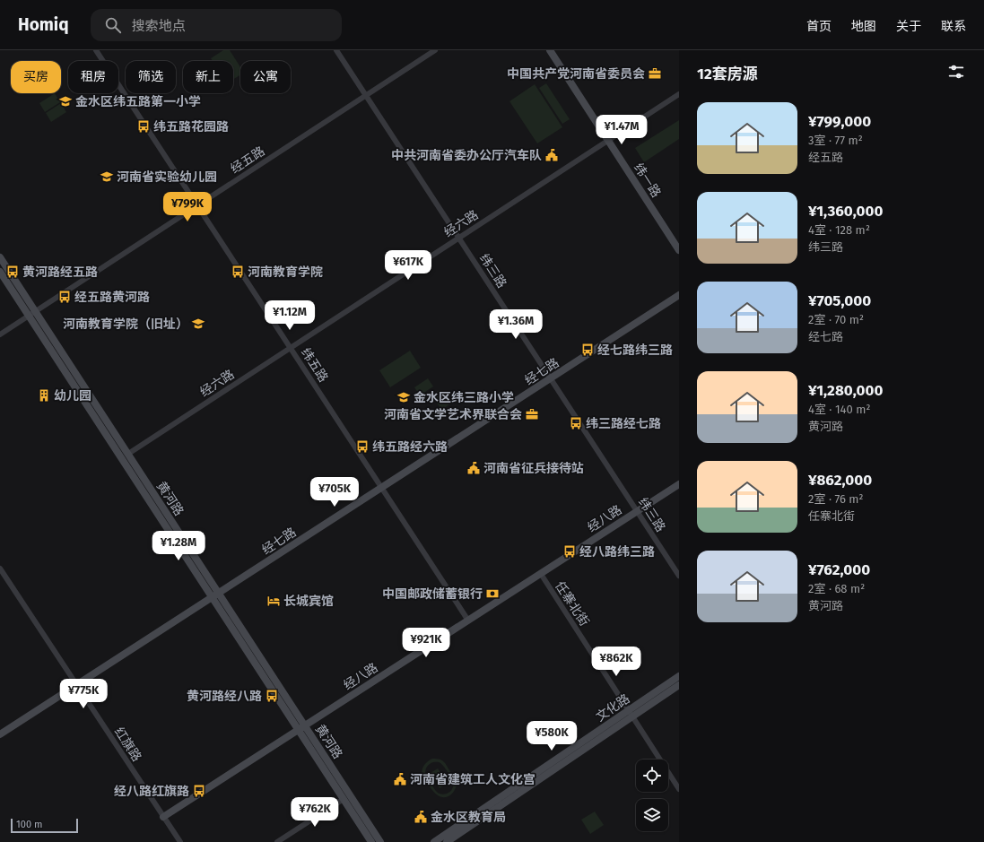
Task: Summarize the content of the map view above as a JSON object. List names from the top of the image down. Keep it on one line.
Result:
{"streets":{"main road":["纬一路","经七路","黄河路","经八路","文化路"],"street":["经五路","经六路","纬三路","纬五路","任寨北街","红旗路"]},"crossings":[["经五路","纬三路"],["经五路","纬五路"],["经五路","黄河路"],["纬一路","经六路"],["经六路","纬三路"],["经六路","纬五路"],["经六路","黄河路"],["纬三路","经七路"],["纬三路","经八路"],["纬五路","经七路"],["纬五路","经八路"],["经七路","黄河路"],["经七路","红旗路"],["黄河路","经八路"],["经八路","任寨北街"],["经八路","红旗路"],["任寨北街","文化路"]],"places":{"office":["中国共产党河南省委员会","河南省文学艺术界联合会"],"school or university":["金水区纬五路第一小学","河南省实验幼儿园","河南教育学院（旧址）","金水区纬三路小学"],"bus stop":["纬五路花园路","黄河路经五路","河南教育学院","经五路黄河路","经七路纬三路","纬三路经七路","纬五路经六路","经八路纬三路","黄河路经八路","经八路红旗路"],"public building":["中共河南省委办公厅汽车队","河南省征兵接待站","河南省建筑工人文化宫","金水区教育局"],"building":["幼儿园"],"bank":["中国邮政储蓄银行"],"hotel":["长城宾馆"]},"scale_bar":"100 m","page":{"header":"Homiq","search":"搜索地点","nav":["首页","地图","关于","联系"],"heading":"12套房源","chip":["买房","租房","筛选","新上","公寓"],"list":[{"name":"¥799,000","note":"3室 · 77 m² · 经五路"},{"name":"¥1,360,000","note":"4室 · 128 m² · 纬三路"},{"name":"¥705,000","note":"2室 · 70 m² · 经七路"},{"name":"¥1,280,000","note":"4室 · 140 m² · 黄河路"},{"name":"¥862,000","note":"2室 · 76 m² · 任寨北街"},{"name":"¥762,000","note":"2室 · 68 m² · 黄河路"}],"price":["¥1.47M","¥799K","¥617K","¥1.12M","¥1.36M","¥705K","¥1.28M","¥921K","¥862K","¥775K","¥580K","¥762K"],"scale":"100 m"}}
